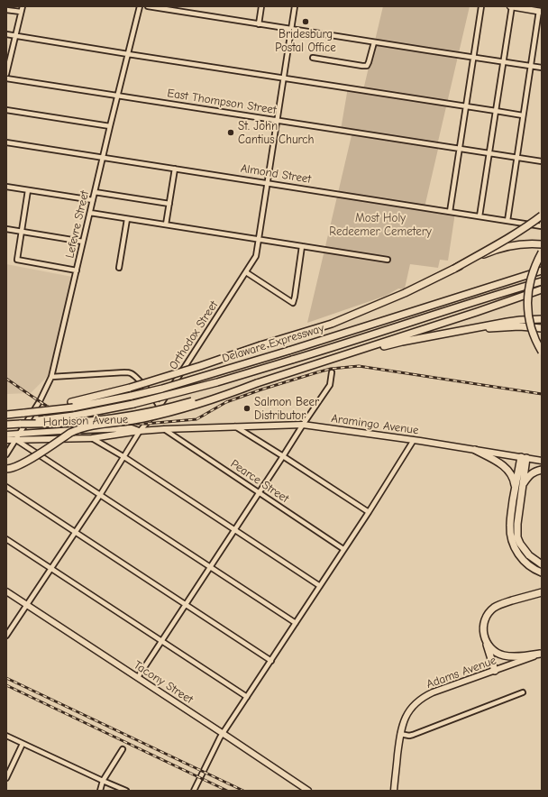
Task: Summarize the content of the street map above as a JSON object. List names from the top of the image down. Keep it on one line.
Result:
{"streets":{"highway":["Delaware Expressway"],"main road":["Harbison Avenue","Aramingo Avenue","Adams Avenue","Tacony Street"],"street":["East Thompson Street","Almond Street","Lefevre Street","Orthodox Street","Pearce Street"]},"crossings":[["East Thompson Street","Lefevre Street"],["East Thompson Street","Orthodox Street"],["Almond Street","Lefevre Street"],["Almond Street","Orthodox Street"],["Lefevre Street","Harbison Avenue"],["Orthodox Street","Harbison Avenue"],["Orthodox Street","Aramingo Avenue"],["Orthodox Street","Tacony Street"],["Harbison Avenue","Aramingo Avenue"],["Aramingo Avenue","Pearce Street"]],"parks":["Most Holy Redeemer Cemetery"],"places":["Bridesburg Postal Office","St. John Cantius Church","Salmon Beer Distributor"]}
